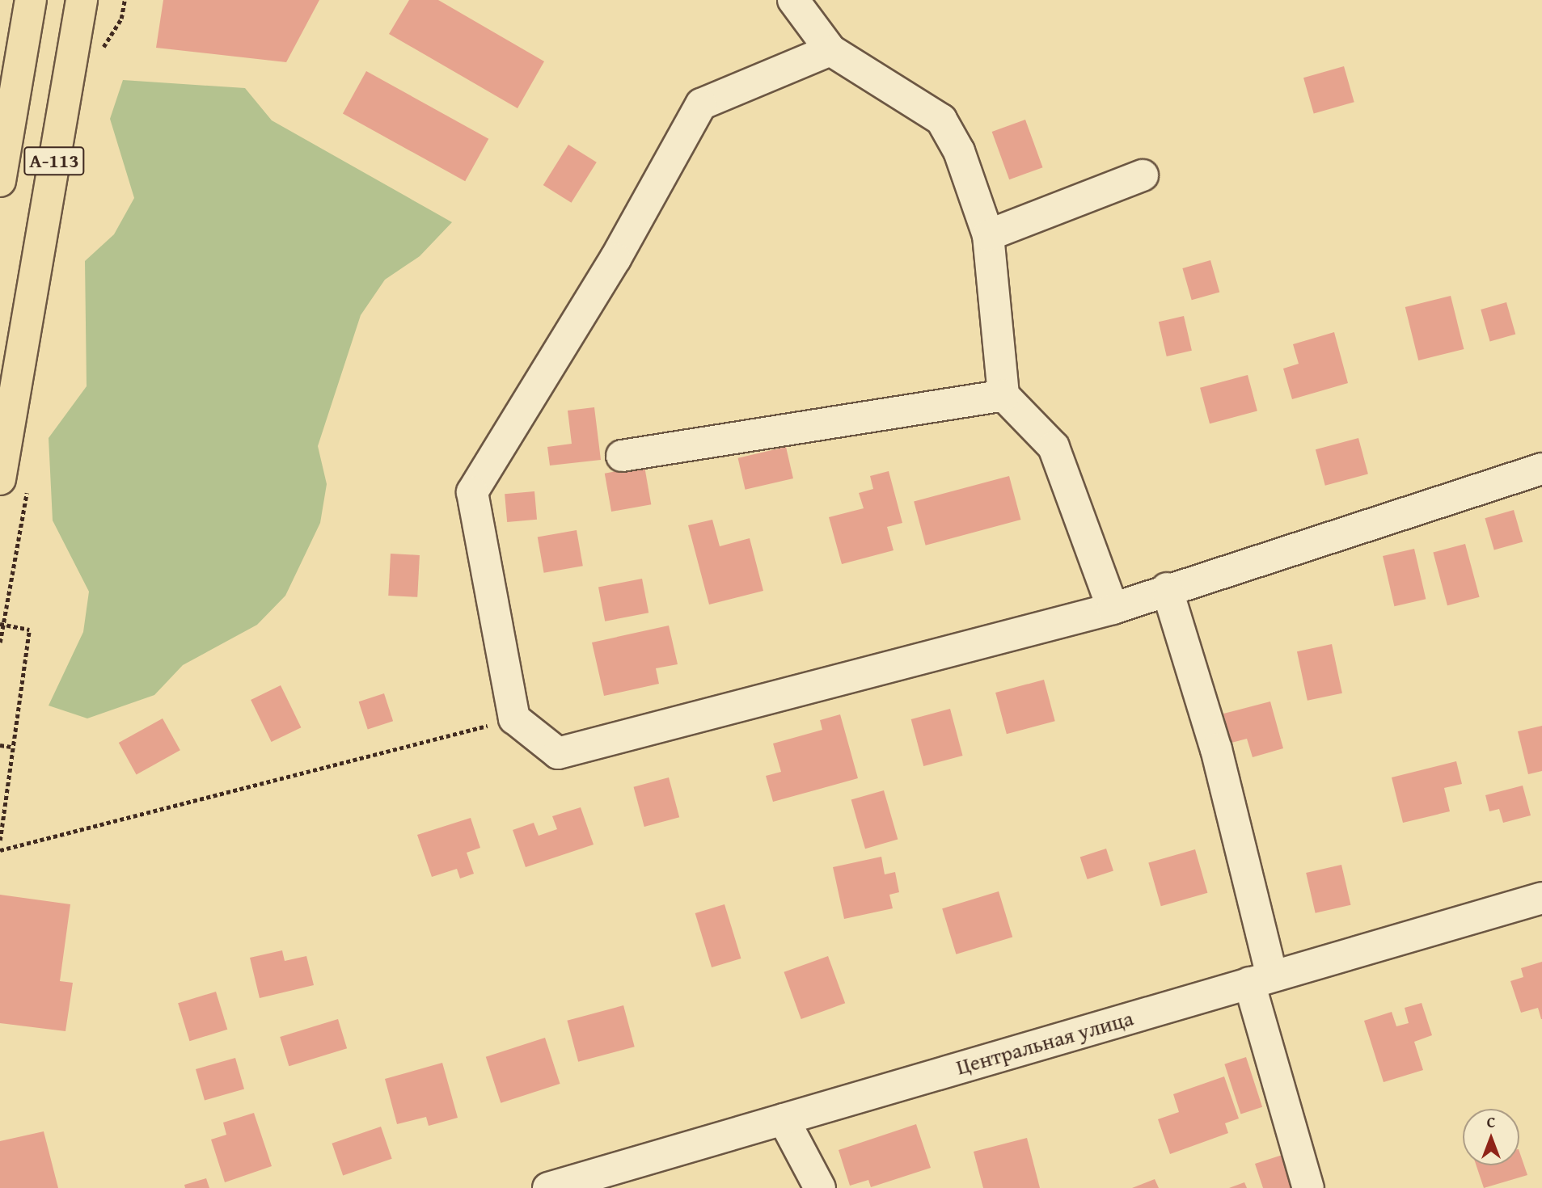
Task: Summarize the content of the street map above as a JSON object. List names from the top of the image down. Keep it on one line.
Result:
{"streets":{"highway":["А-113"],"street":["Центральная улица"]},"north":"top"}
